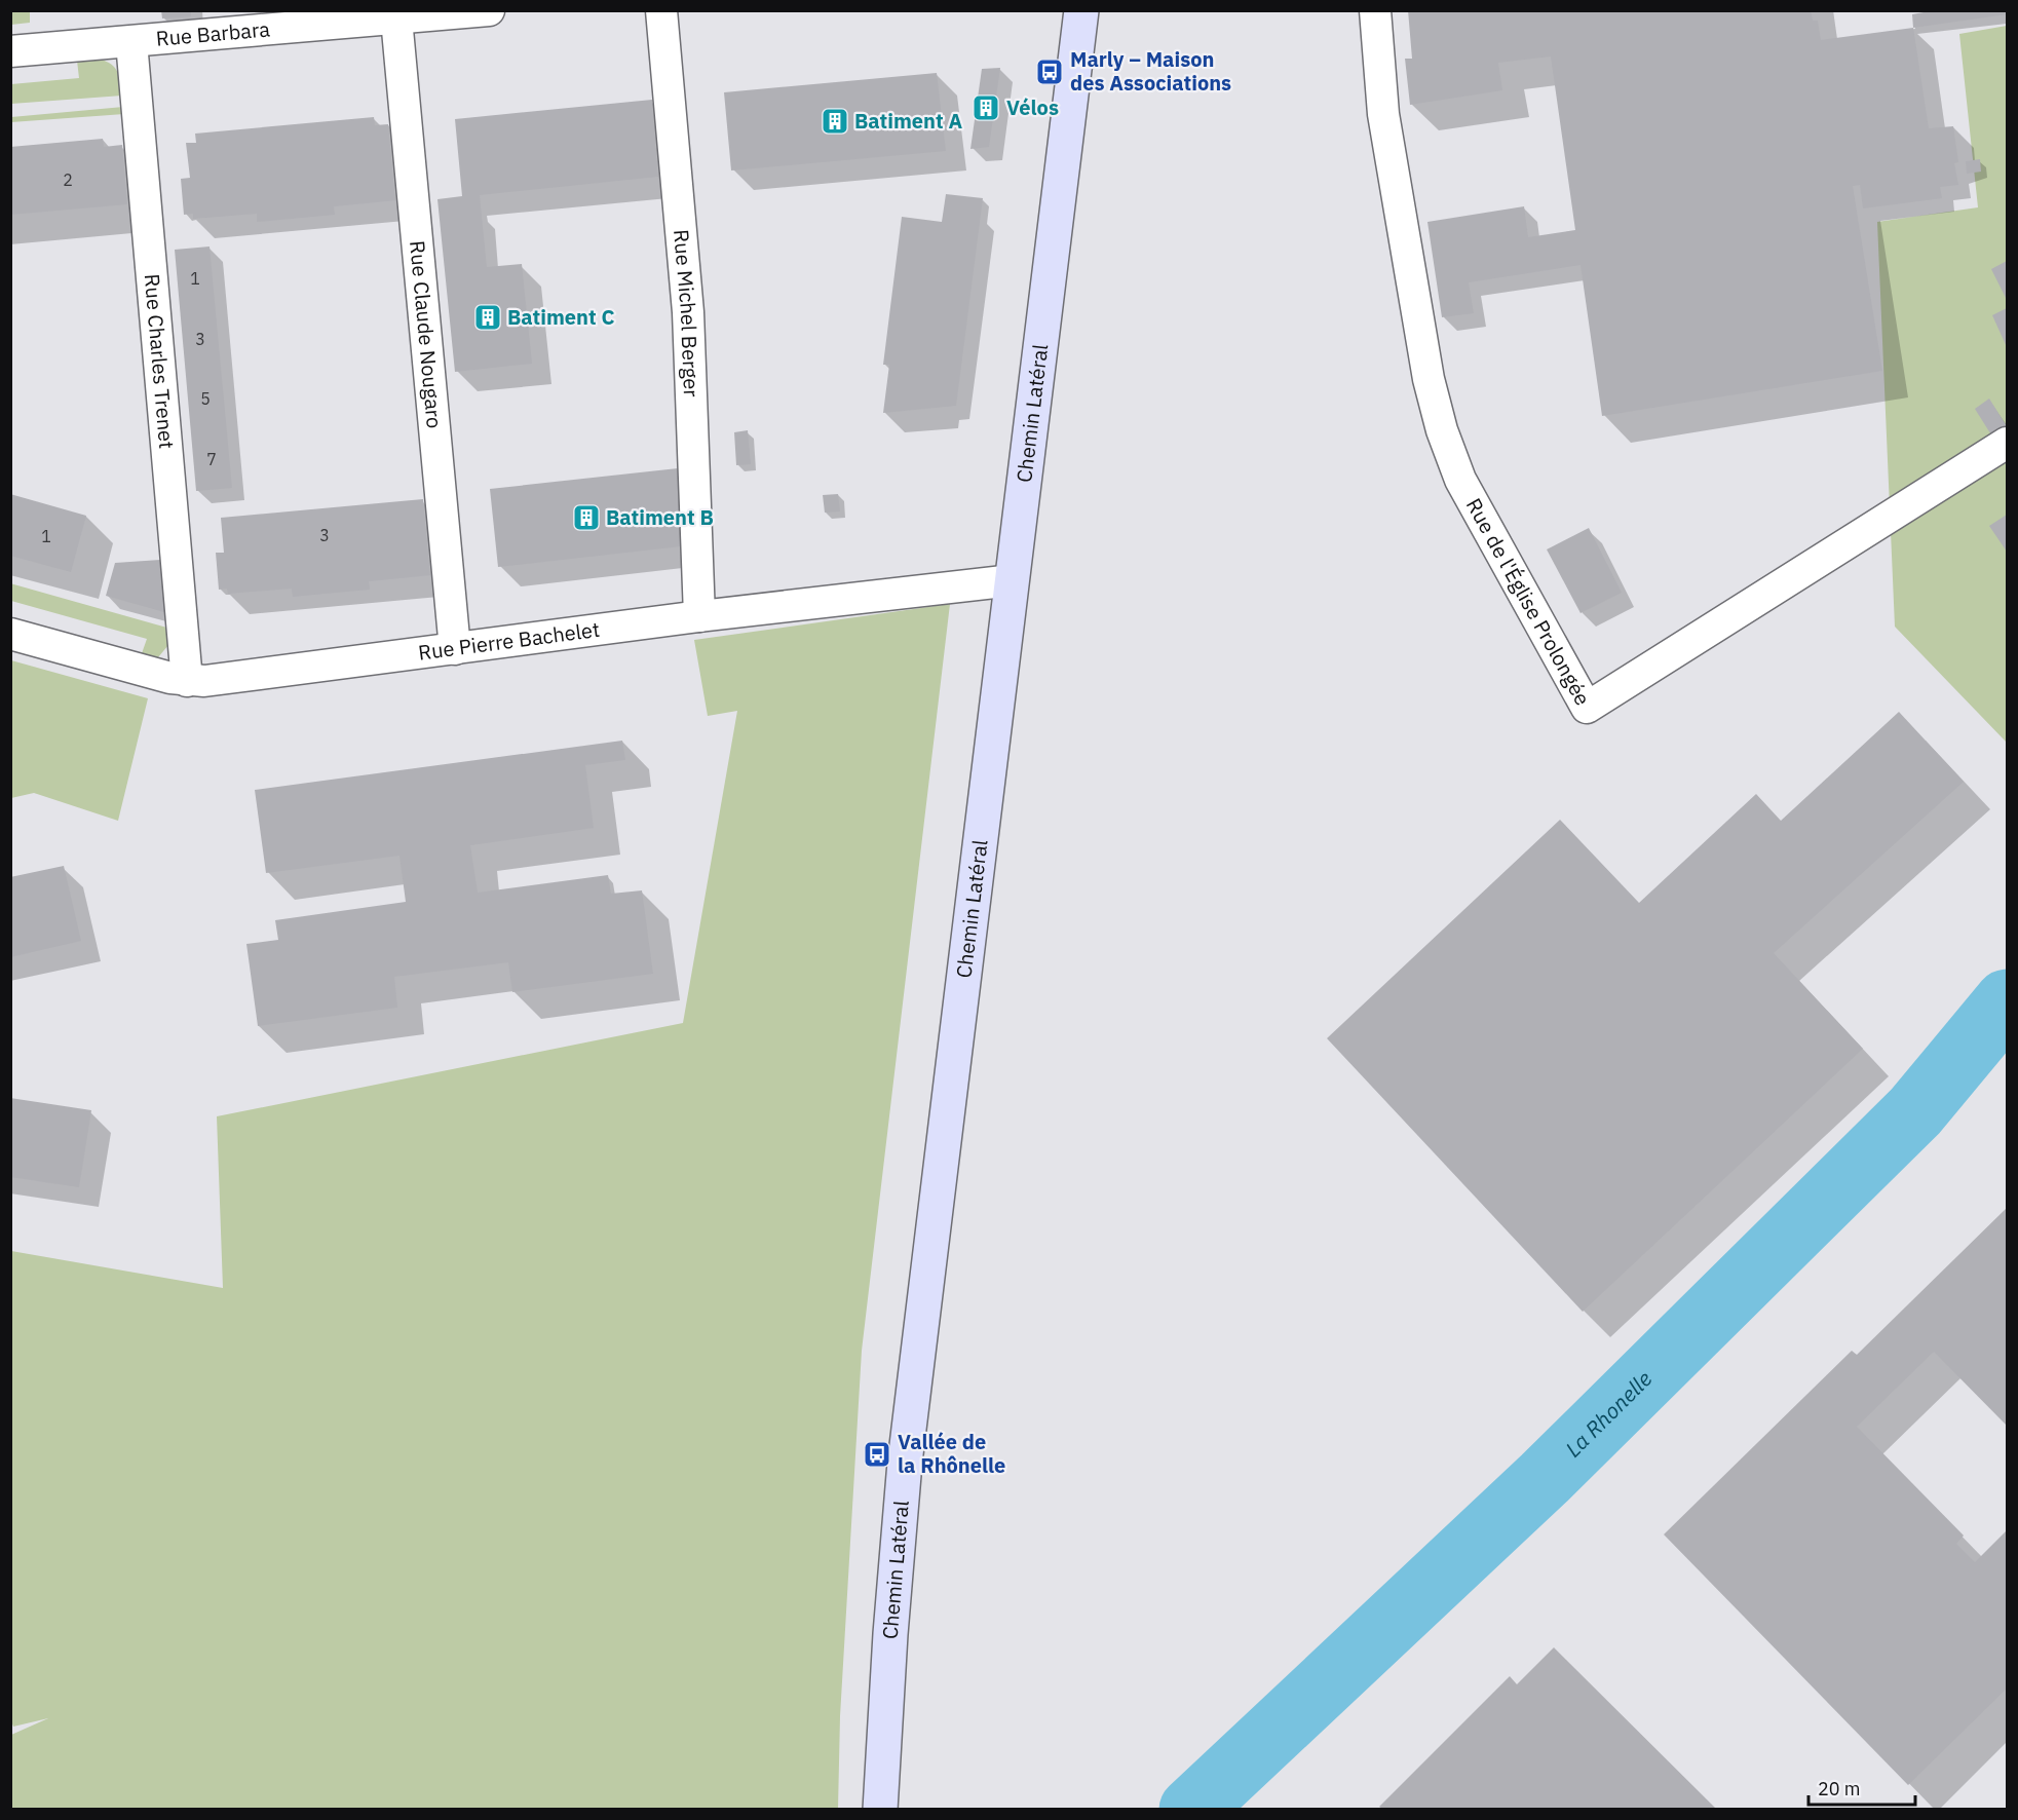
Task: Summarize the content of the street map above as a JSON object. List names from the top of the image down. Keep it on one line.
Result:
{"streets":{"street":["Rue Barbara","Rue Michel Berger","Rue Claude Nougaro","Rue Charles Trenet","Chemin Latéral","Rue de l'Église Prolongée","Rue Pierre Bachelet"]},"crossings":[["Rue Barbara","Rue Claude Nougaro"],["Rue Barbara","Rue Charles Trenet"],["Rue Michel Berger","Rue Pierre Bachelet"],["Rue Claude Nougaro","Rue Pierre Bachelet"],["Rue Charles Trenet","Rue Pierre Bachelet"],["Chemin Latéral","Rue Pierre Bachelet"]],"water":["La Rhonelle"],"places":{"bus stop":["Marly – Maison des Associations","Vallée de la Rhônelle"],"building":["Vélos","Batiment A","Batiment C","Batiment B"]},"house_numbers":["2","1","3","5","7","3","1"],"scale_bar":"20 m"}
